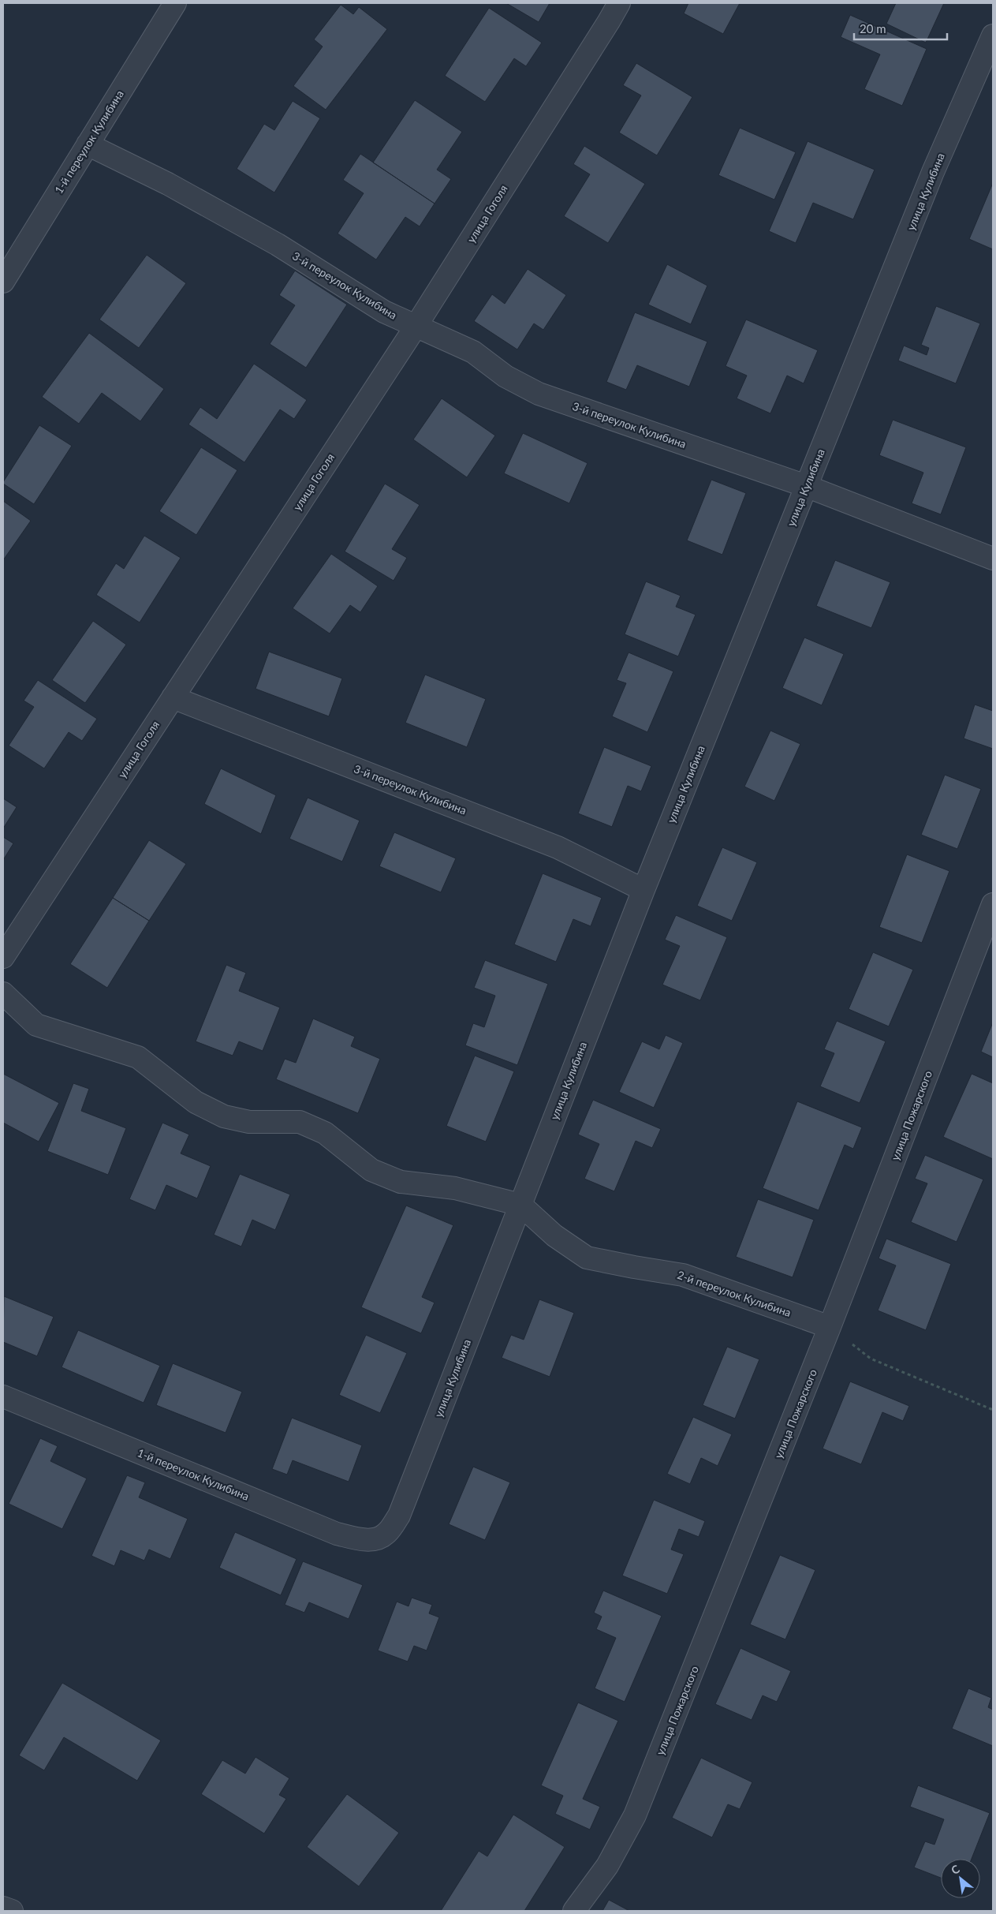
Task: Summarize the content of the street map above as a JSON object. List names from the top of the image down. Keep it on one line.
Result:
{"streets":{"street":["1-й переулок Кулибина","улица Кулибина","улица Гоголя","3-й переулок Кулибина","улица Пожарского","2-й переулок Кулибина"]},"crossings":[["1-й переулок Кулибина","улица Кулибина"],["1-й переулок Кулибина","3-й переулок Кулибина"],["улица Кулибина","3-й переулок Кулибина"],["улица Кулибина","2-й переулок Кулибина"],["улица Гоголя","3-й переулок Кулибина"],["улица Пожарского","2-й переулок Кулибина"]],"scale_bar":"20 m","north":"top left"}
